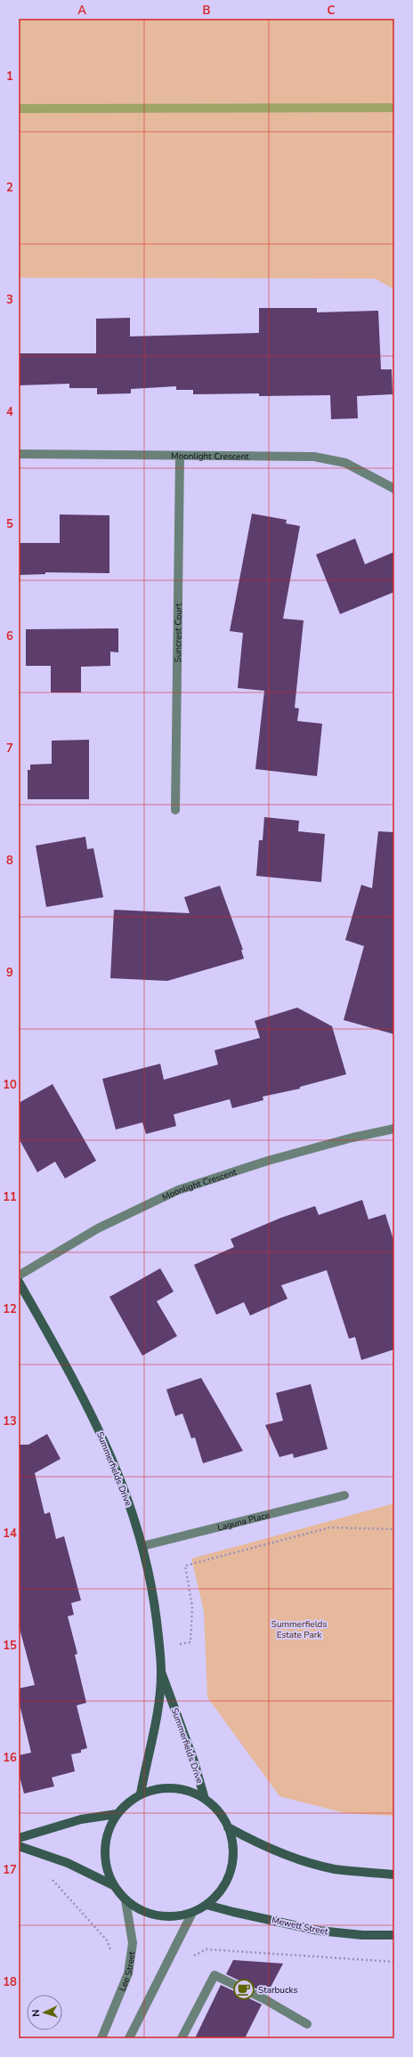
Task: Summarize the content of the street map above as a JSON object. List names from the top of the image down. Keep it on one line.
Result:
{"streets":{"main road":["Summerfields Drive","Mewett Street"],"street":["Moonlight Crescent","Suncrest Court","Laguna Place","Lee Street"]},"crossings":[["Moonlight Crescent","Suncrest Court"],["Summerfields Drive","Laguna Place"]],"parks":["Summerfields Estate Park"],"places":{"cafe":["Starbucks"]},"north":"left","grid":{"columns":["A","B","C"],"rows":["1","2","3","4","5","6","7","8","9","10","11","12","13","14","15","16","17","18"]}}
